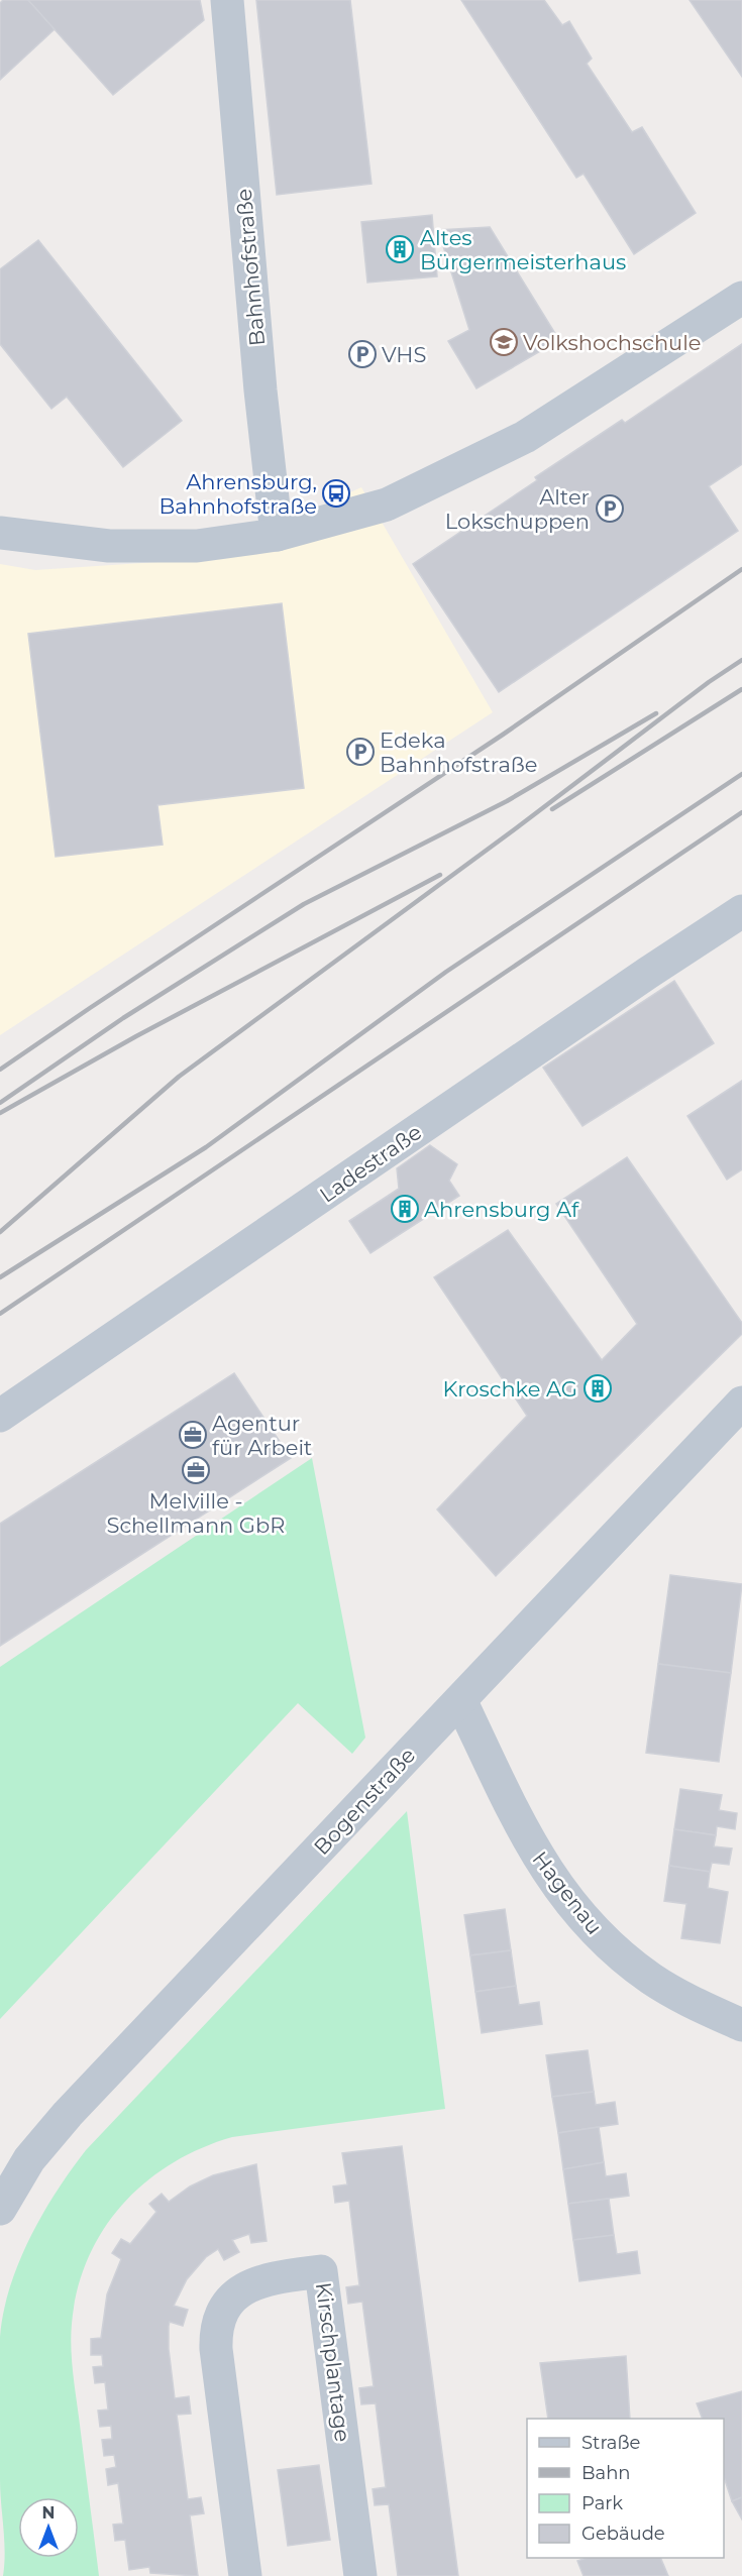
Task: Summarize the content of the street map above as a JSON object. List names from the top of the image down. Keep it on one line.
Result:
{"streets":{"street":["Bahnhofstraße","Ladestraße","Bogenstraße","Hagenau","Kirschplantage"]},"crossings":[["Bogenstraße","Hagenau"]],"places":{"building":["Altes Bürgermeisterhaus","Ahrensburg Af","Kroschke AG"],"school or university":["Volkshochschule"],"parking":["VHS","Alter Lokschuppen","Edeka Bahnhofstraße"],"bus stop":["Ahrensburg, Bahnhofstraße"],"office":["Agentur für Arbeit","Melville - Schellmann GbR"]},"legend":["Straße","Bahn","Park","Gebäude"],"north":"top"}
